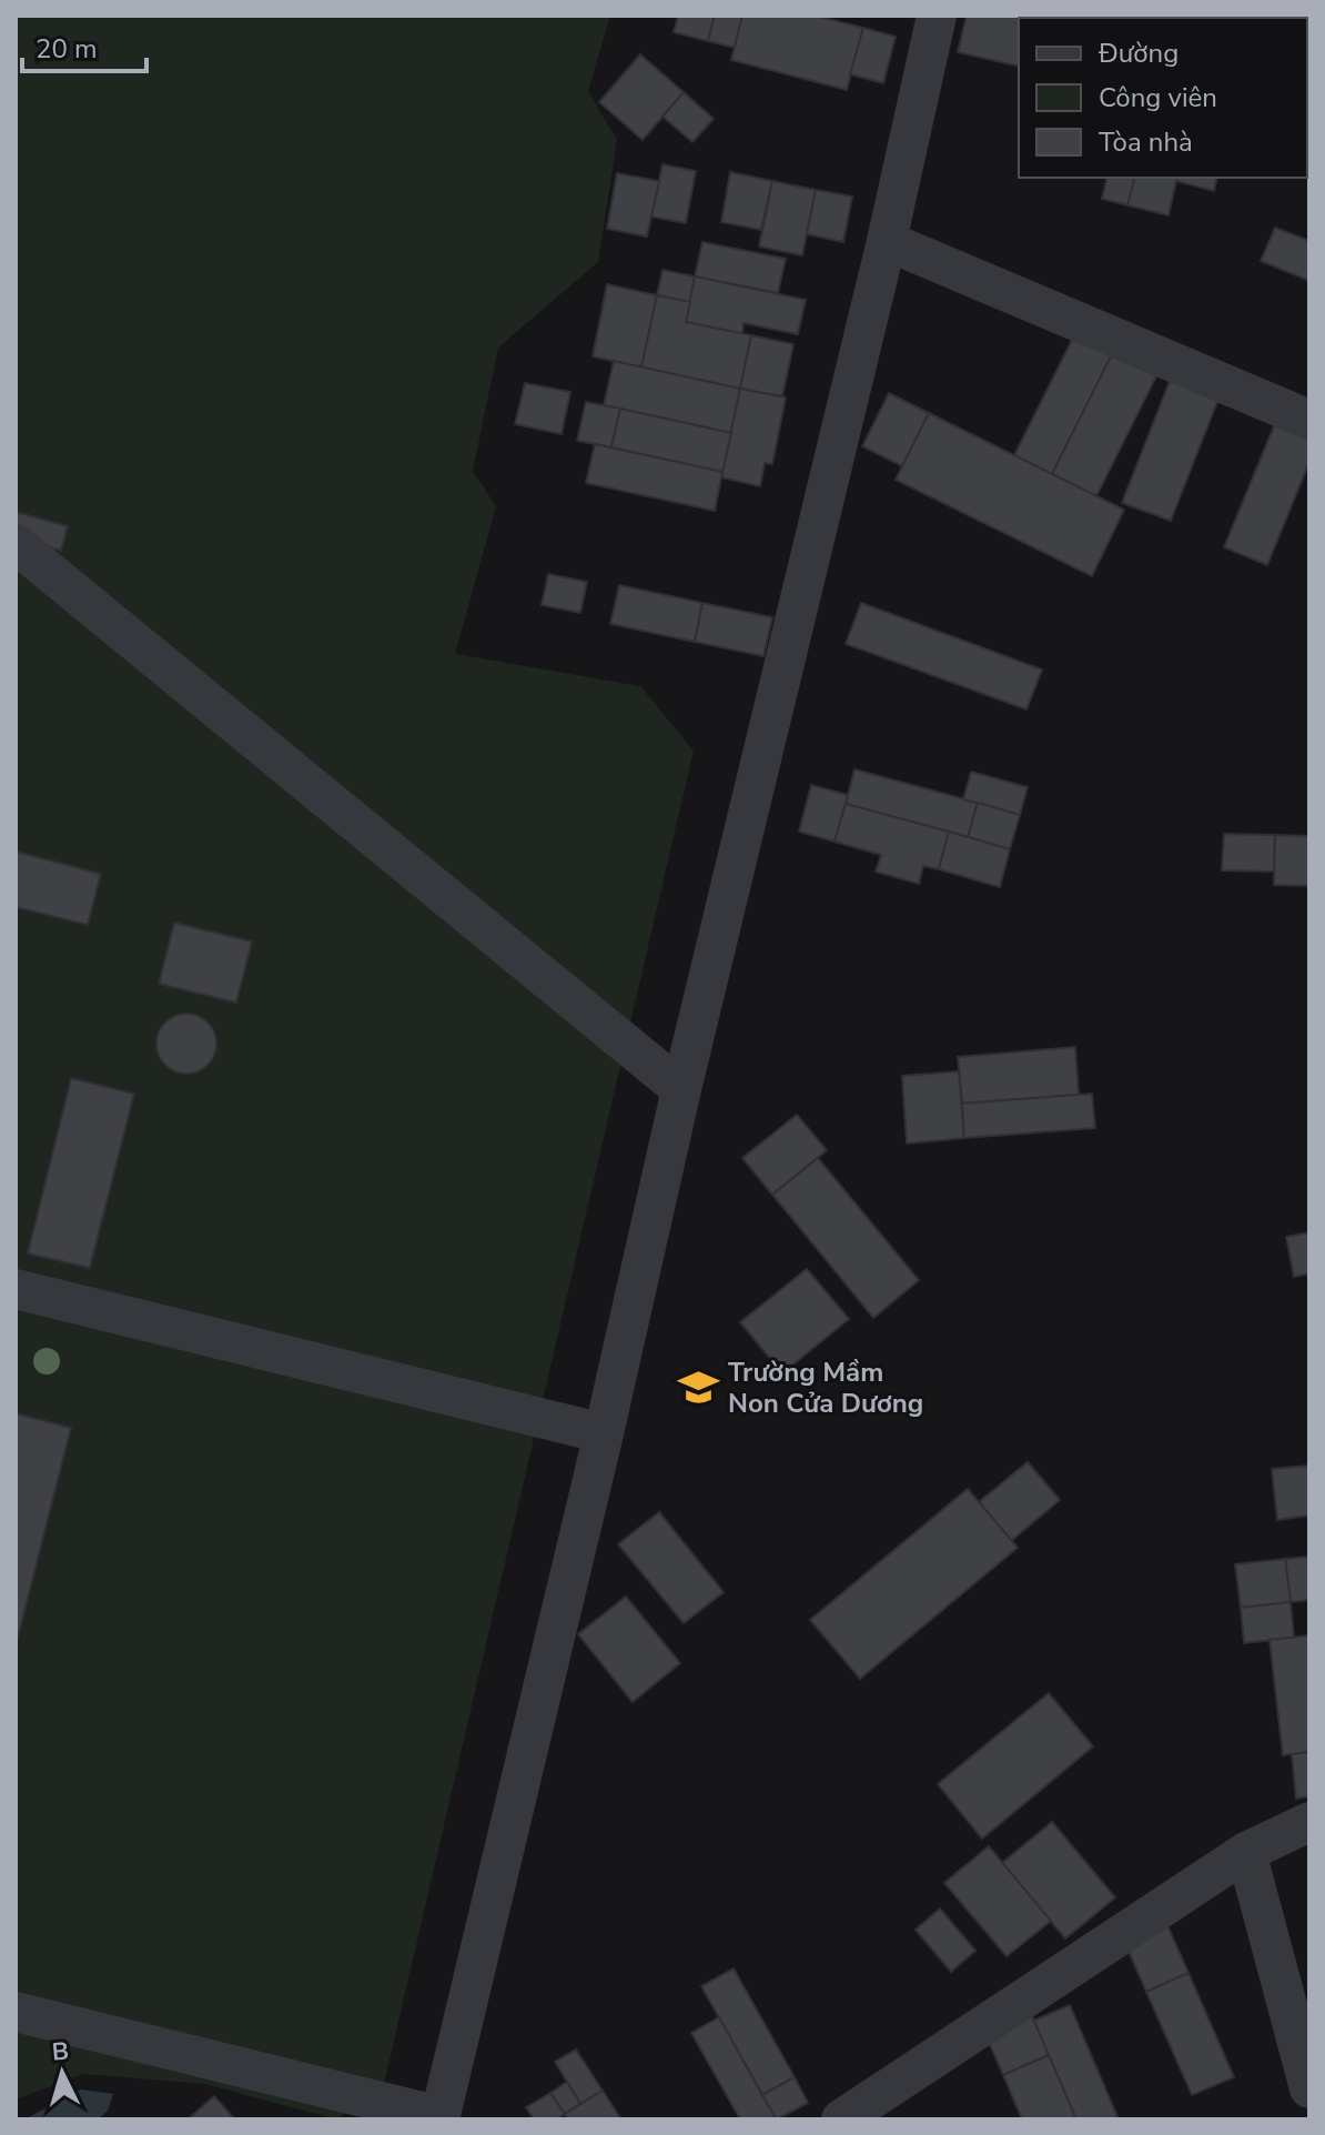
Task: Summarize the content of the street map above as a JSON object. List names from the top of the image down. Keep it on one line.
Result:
{"places":{"school or university":["Trường Mầm Non Cửa Dương"]},"legend":["Đường","Công viên","Tòa nhà"],"scale_bar":"20 m","north":"top"}
